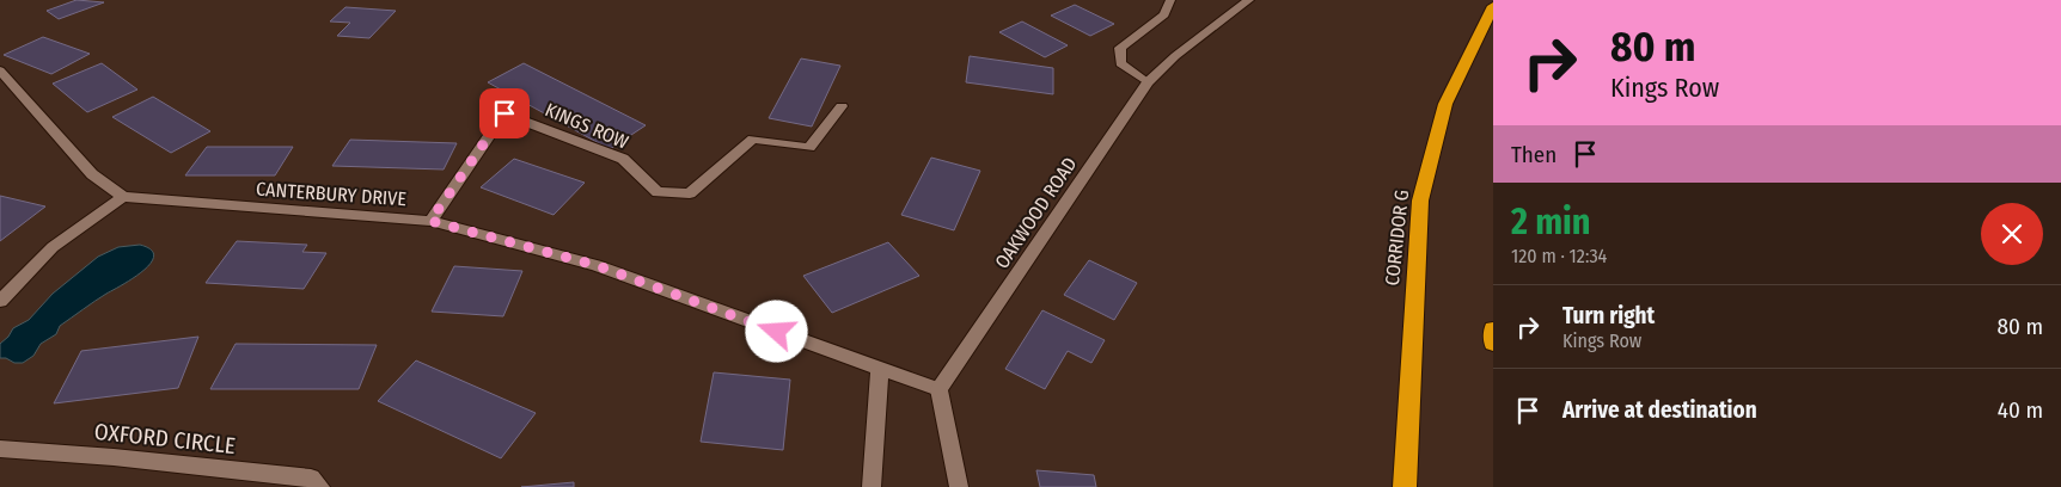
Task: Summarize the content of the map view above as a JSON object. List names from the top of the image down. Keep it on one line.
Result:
{"streets":{"highway":["CORRIDOR G"],"street":["KINGS ROW","CANTERBURY DRIVE","OAKWOOD ROAD","OXFORD CIRCLE"]},"crossings":[["KINGS ROW","CANTERBURY DRIVE"],["CANTERBURY DRIVE","OAKWOOD ROAD"]],"page":{"turn":["80 m","Kings Row"],"then":"Then","heading":["2 min","120 m · 12:34"],"list":[{"name":"Turn right","note":"Kings Row","value":"80 m"},{"name":"Arrive at destination","value":"40 m"}]}}
